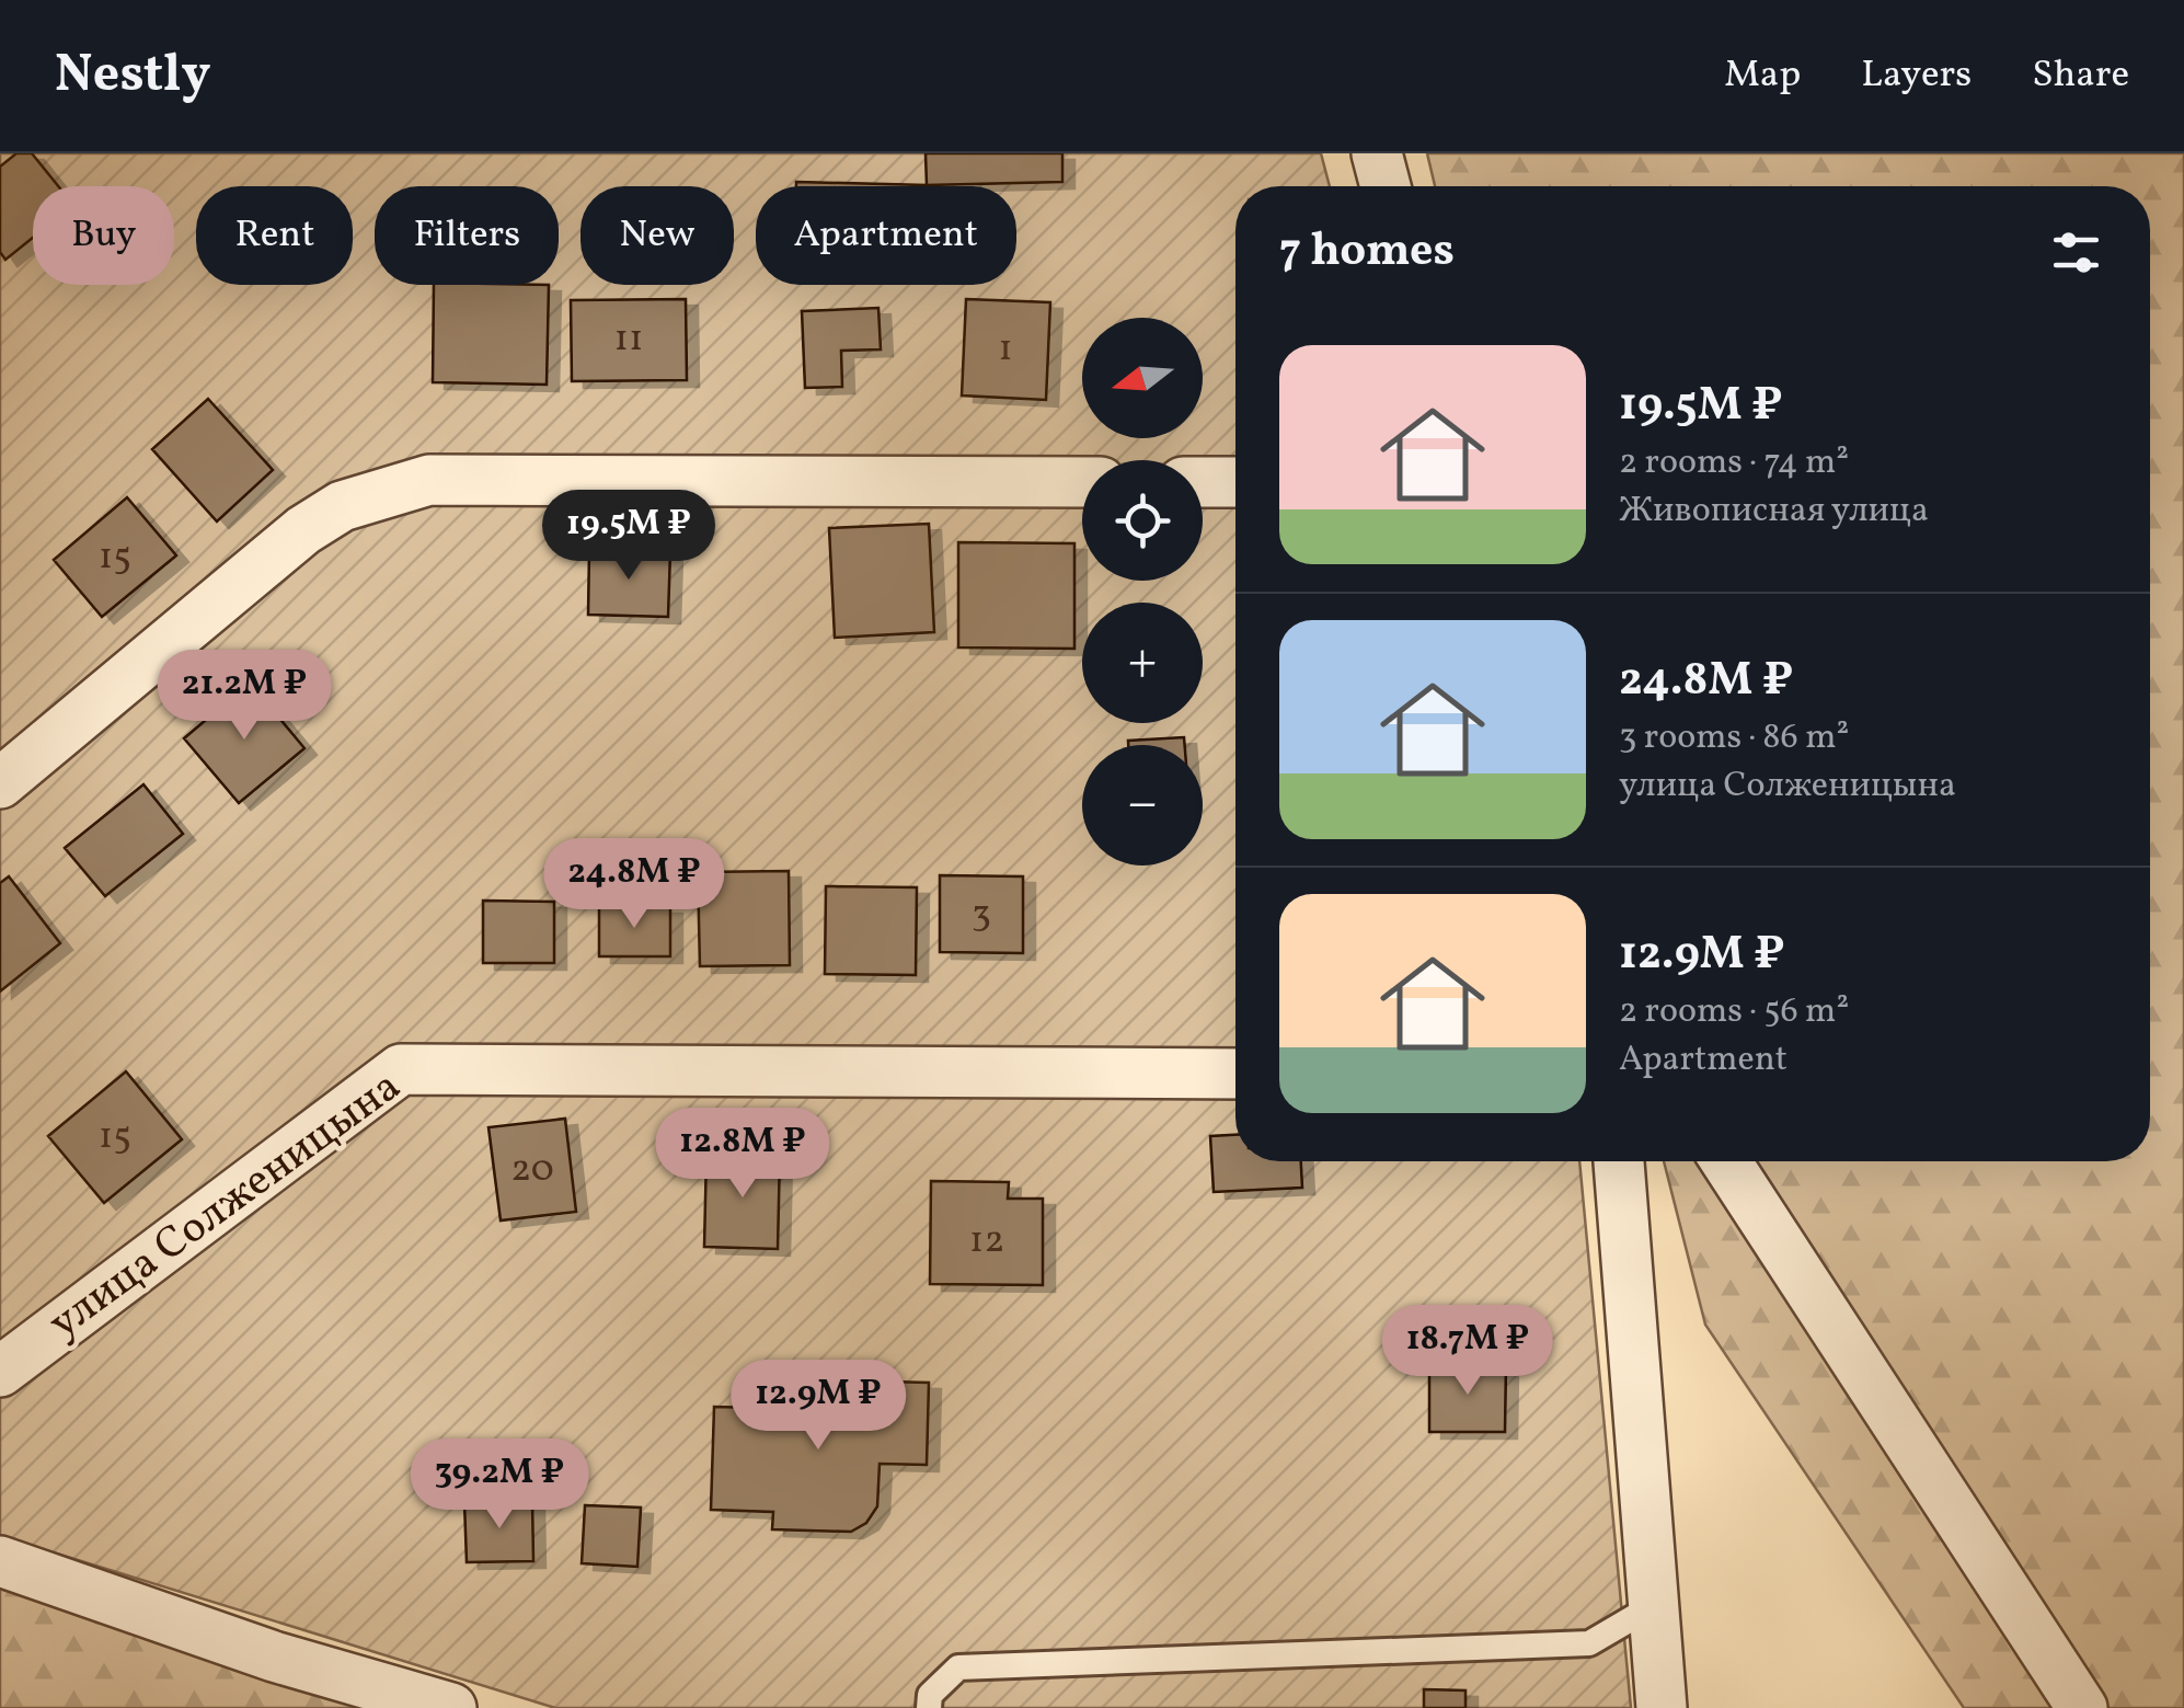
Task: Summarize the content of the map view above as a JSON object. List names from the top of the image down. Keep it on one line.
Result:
{"streets":{"street":["улица Солженицына"]},"house_numbers":["11","1","15","3","15","20","12"],"north":"left","page":{"header":"Nestly","nav":["Map","Layers","Share"],"chip":["Buy","Rent","Filters","New","Apartment"],"heading":"7 homes","map_buttons":["+","−"],"list":[{"name":"19.5M ₽","note":"2 rooms · 74 m² · Живописная улица"},{"name":"24.8M ₽","note":"3 rooms · 86 m² · улица Солженицына"},{"name":"12.9M ₽","note":"2 rooms · 56 m² · Apartment"}],"price":["19.5M ₽","21.2M ₽","24.8M ₽","12.8M ₽","18.7M ₽","12.9M ₽","39.2M ₽"]}}
